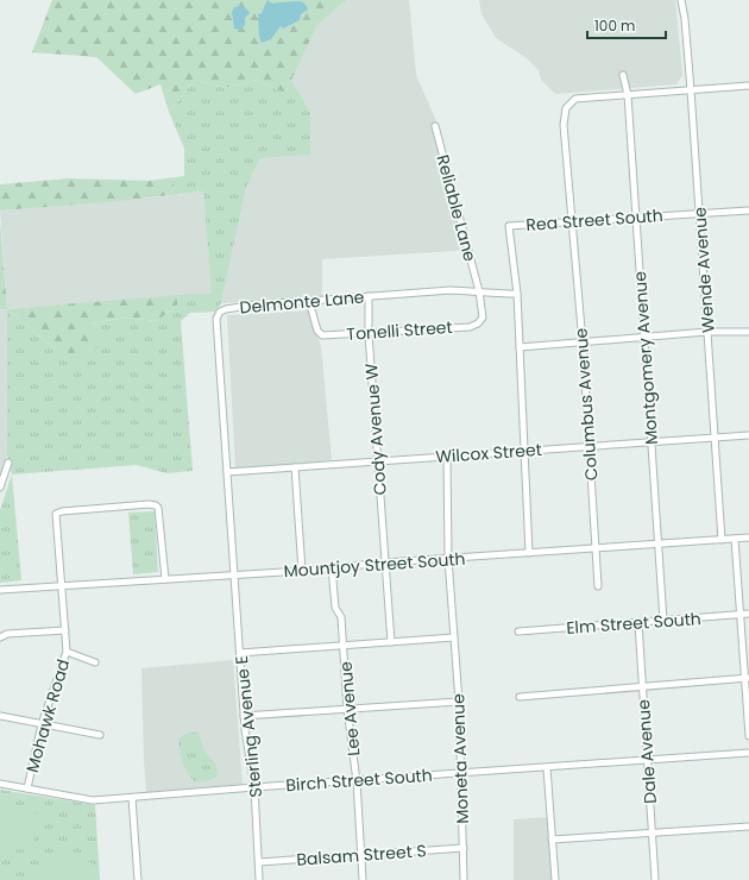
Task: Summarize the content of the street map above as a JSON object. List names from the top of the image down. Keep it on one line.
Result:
{"streets":{"street":["Reliable Lane","Rea Street South","Wende Avenue","Delmonte Lane","Tonelli Street","Montgomery Avenue","Columbus Avenue","Cody Avenue W","Wilcox Street","Mountjoy Street South","Elm Street South","Lee Avenue","Mohawk Road","Sterling Avenue E","Dale Avenue","Moneta Avenue","Birch Street South","Balsam Street S"]},"crossings":[["Reliable Lane","Delmonte Lane"],["Reliable Lane","Tonelli Street"],["Rea Street South","Wende Avenue"],["Rea Street South","Delmonte Lane"],["Rea Street South","Montgomery Avenue"],["Rea Street South","Columbus Avenue"],["Wende Avenue","Columbus Avenue"],["Wende Avenue","Wilcox Street"],["Wende Avenue","Mountjoy Street South"],["Delmonte Lane","Tonelli Street"],["Delmonte Lane","Cody Avenue W"],["Delmonte Lane","Wilcox Street"],["Delmonte Lane","Sterling Avenue E"],["Tonelli Street","Cody Avenue W"],["Montgomery Avenue","Columbus Avenue"],["Montgomery Avenue","Wilcox Street"],["Montgomery Avenue","Mountjoy Street South"],["Montgomery Avenue","Elm Street South"],["Columbus Avenue","Wilcox Street"],["Columbus Avenue","Mountjoy Street South"],["Cody Avenue W","Wilcox Street"],["Cody Avenue W","Mountjoy Street South"],["Wilcox Street","Sterling Avenue E"],["Wilcox Street","Moneta Avenue"],["Mountjoy Street South","Lee Avenue"],["Mountjoy Street South","Mohawk Road"],["Mountjoy Street South","Sterling Avenue E"],["Mountjoy Street South","Moneta Avenue"],["Elm Street South","Dale Avenue"],["Lee Avenue","Birch Street South"],["Lee Avenue","Balsam Street S"],["Mohawk Road","Birch Street South"],["Sterling Avenue E","Birch Street South"],["Sterling Avenue E","Balsam Street S"],["Dale Avenue","Birch Street South"],["Moneta Avenue","Birch Street South"],["Moneta Avenue","Balsam Street S"]],"scale_bar":"100 m"}
